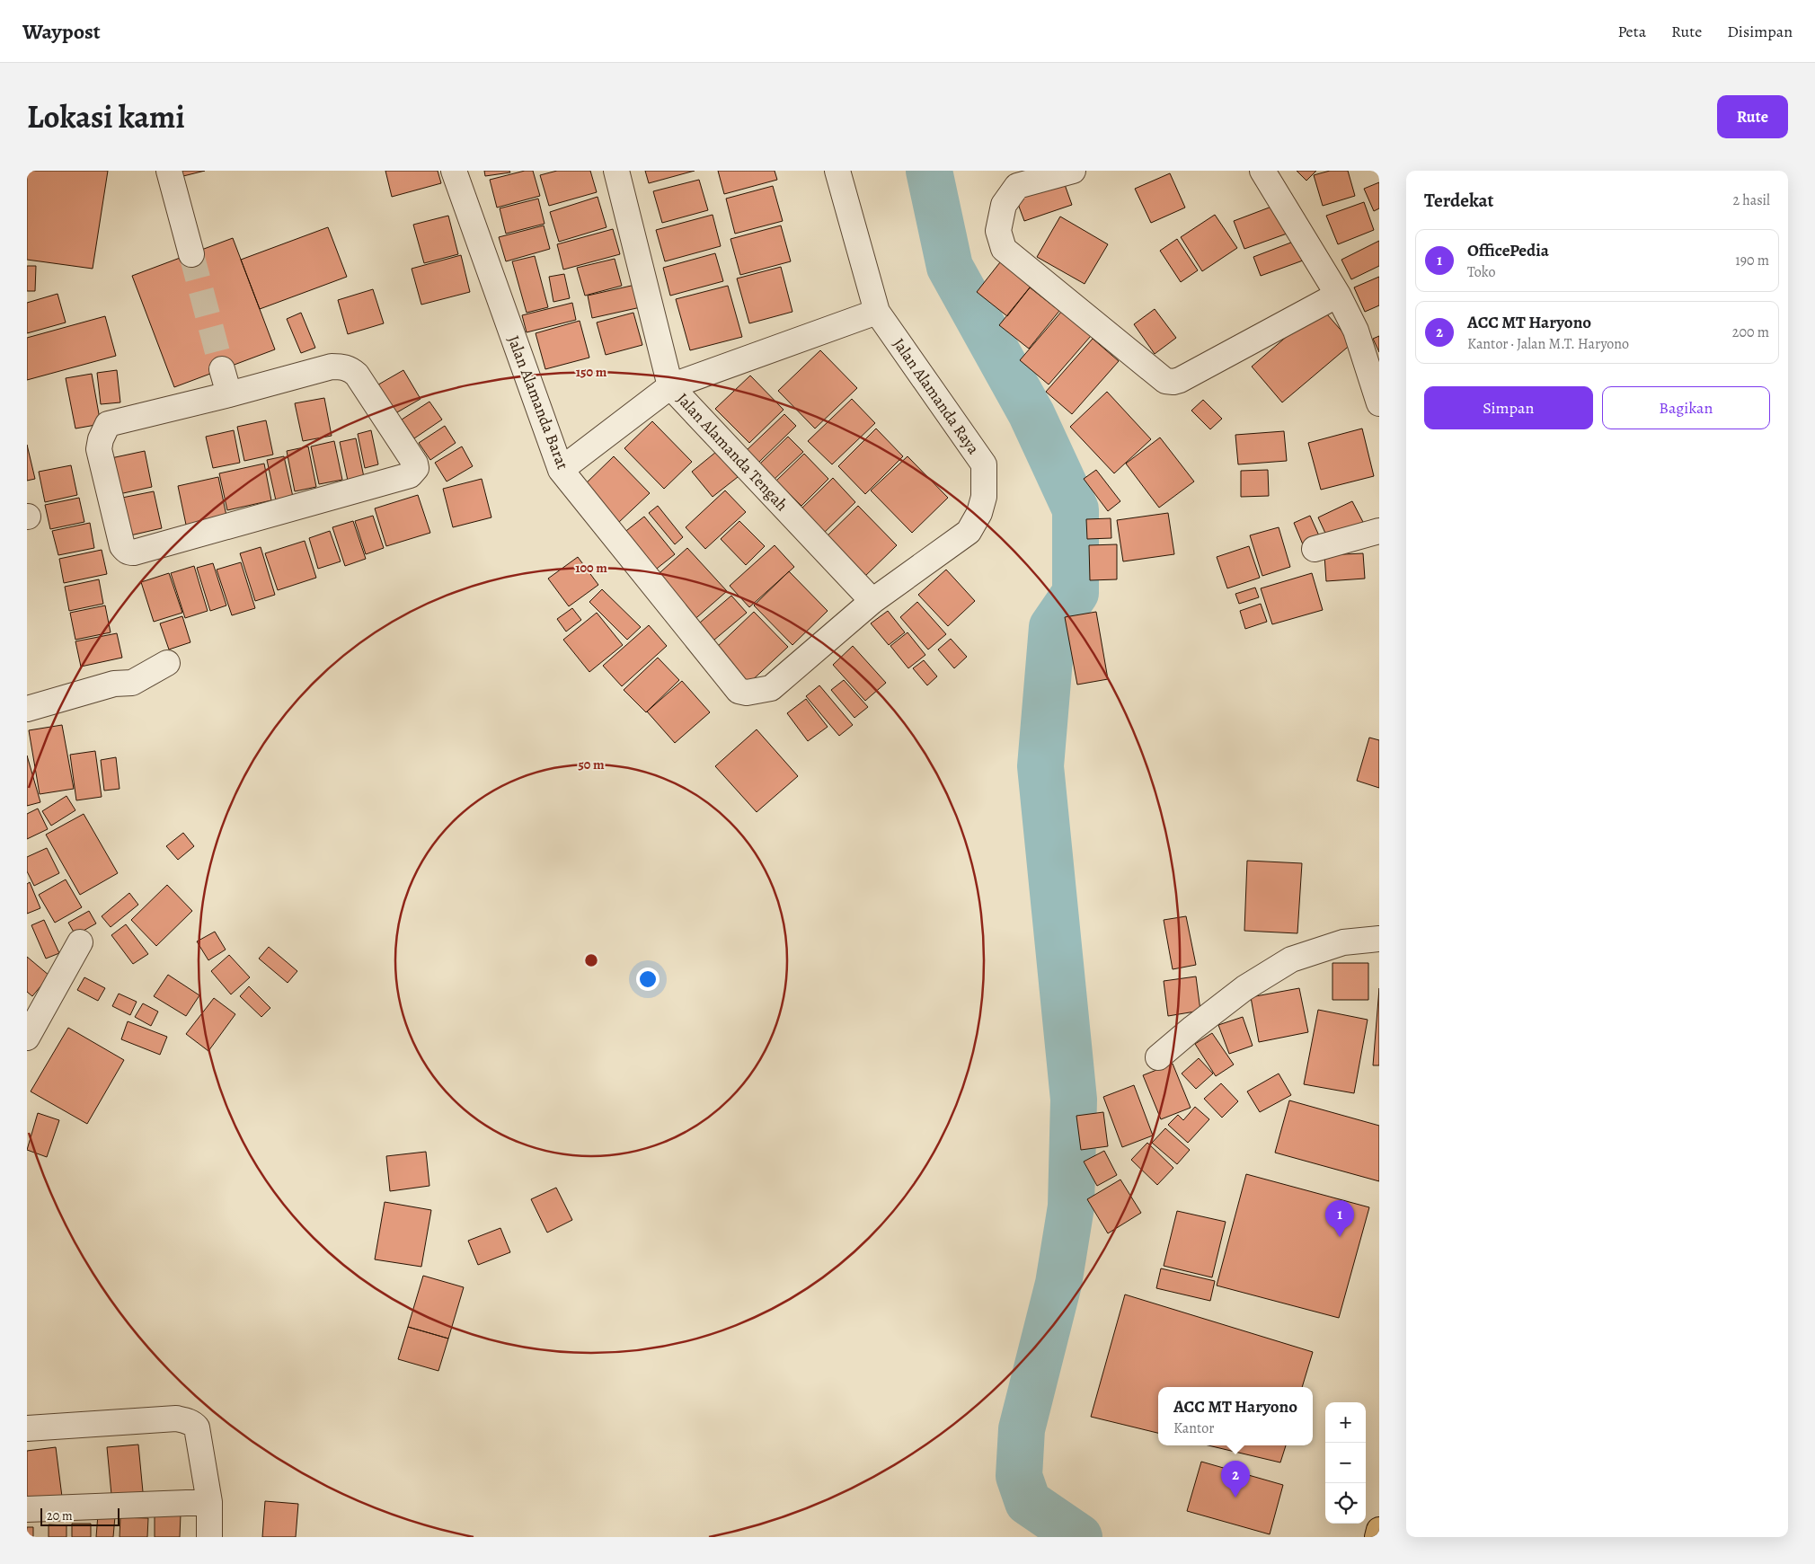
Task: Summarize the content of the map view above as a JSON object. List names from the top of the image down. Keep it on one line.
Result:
{"streets":{"street":["Jalan Alamanda Raya","Jalan Alamanda Barat","Jalan Alamanda Tengah"]},"crossings":[["Jalan Alamanda Raya","Jalan Alamanda Barat"],["Jalan Alamanda Raya","Jalan Alamanda Tengah"]],"scale_bar":"20 m","page":{"header":"Waypost","nav":["Peta","Rute","Disimpan"],"title":"Lokasi kami","buttons":["Rute",["Simpan","Bagikan"]],"heading":["Terdekat","2 hasil"],"list":[{"mark":"1","name":"OfficePedia","note":"Toko","value":"190 m"},{"mark":"2","name":"ACC MT Haryono","note":"Kantor · Jalan M.T. Haryono","value":"200 m"}],"pins":["1","2"],"popup":["ACC MT Haryono","Kantor"],"map_buttons":["+","−"],"scale":"20 m"},"rings":["150 m","100 m","50 m"]}
